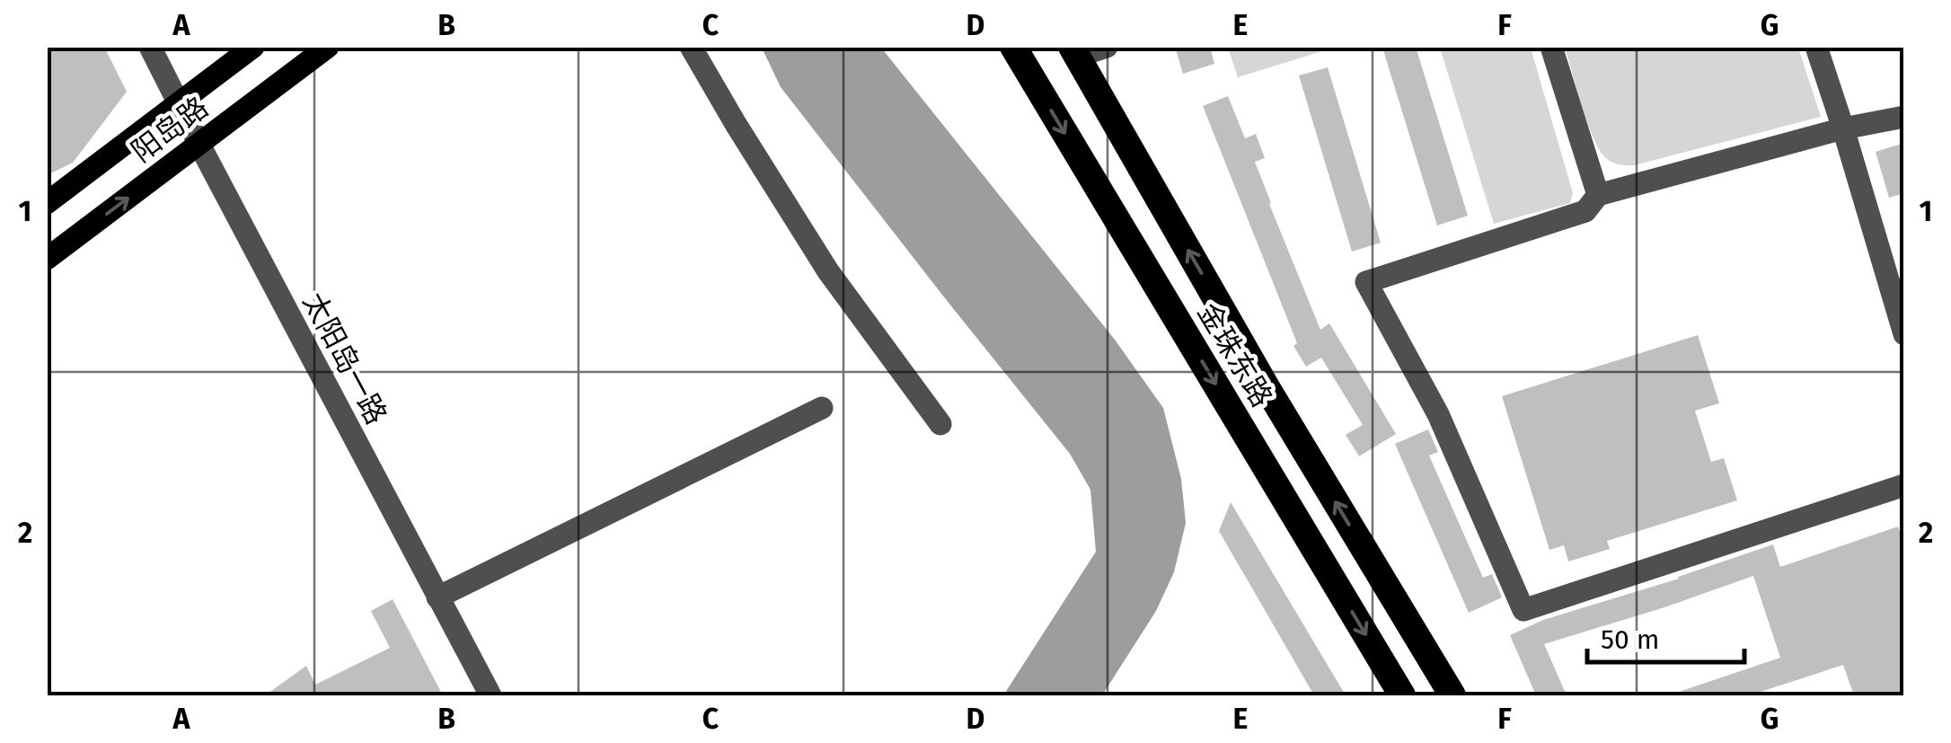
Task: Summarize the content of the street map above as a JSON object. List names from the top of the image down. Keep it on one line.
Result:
{"streets":{"highway":["金珠东路"],"main road":["阳岛路"],"street":["太阳岛一路"]},"crossings":[["阳岛路","太阳岛一路"]],"scale_bar":"50 m","grid":{"columns":["A","B","C","D","E","F","G"],"rows":["1","2"]}}
